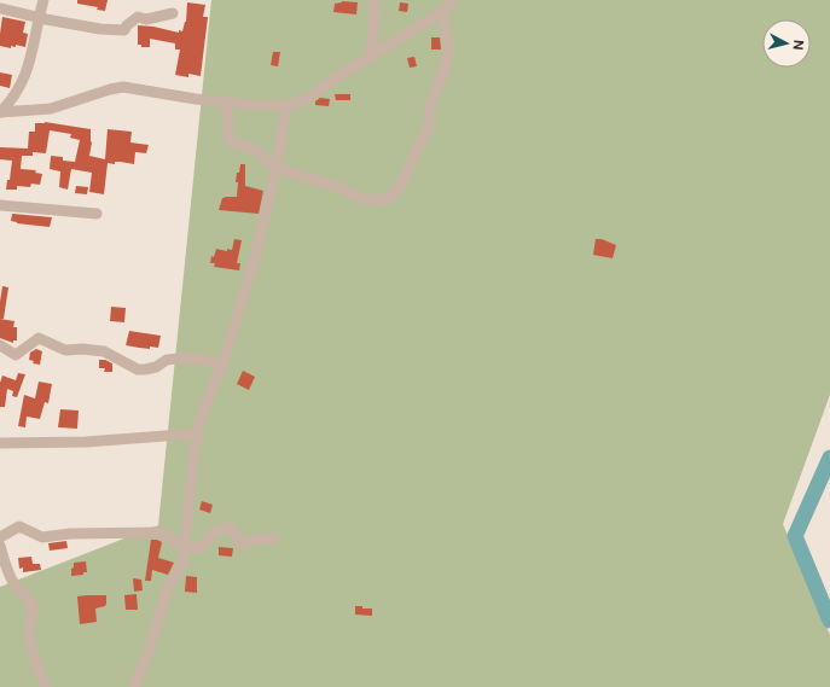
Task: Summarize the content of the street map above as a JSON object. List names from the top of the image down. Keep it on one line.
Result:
{"north":"right"}
